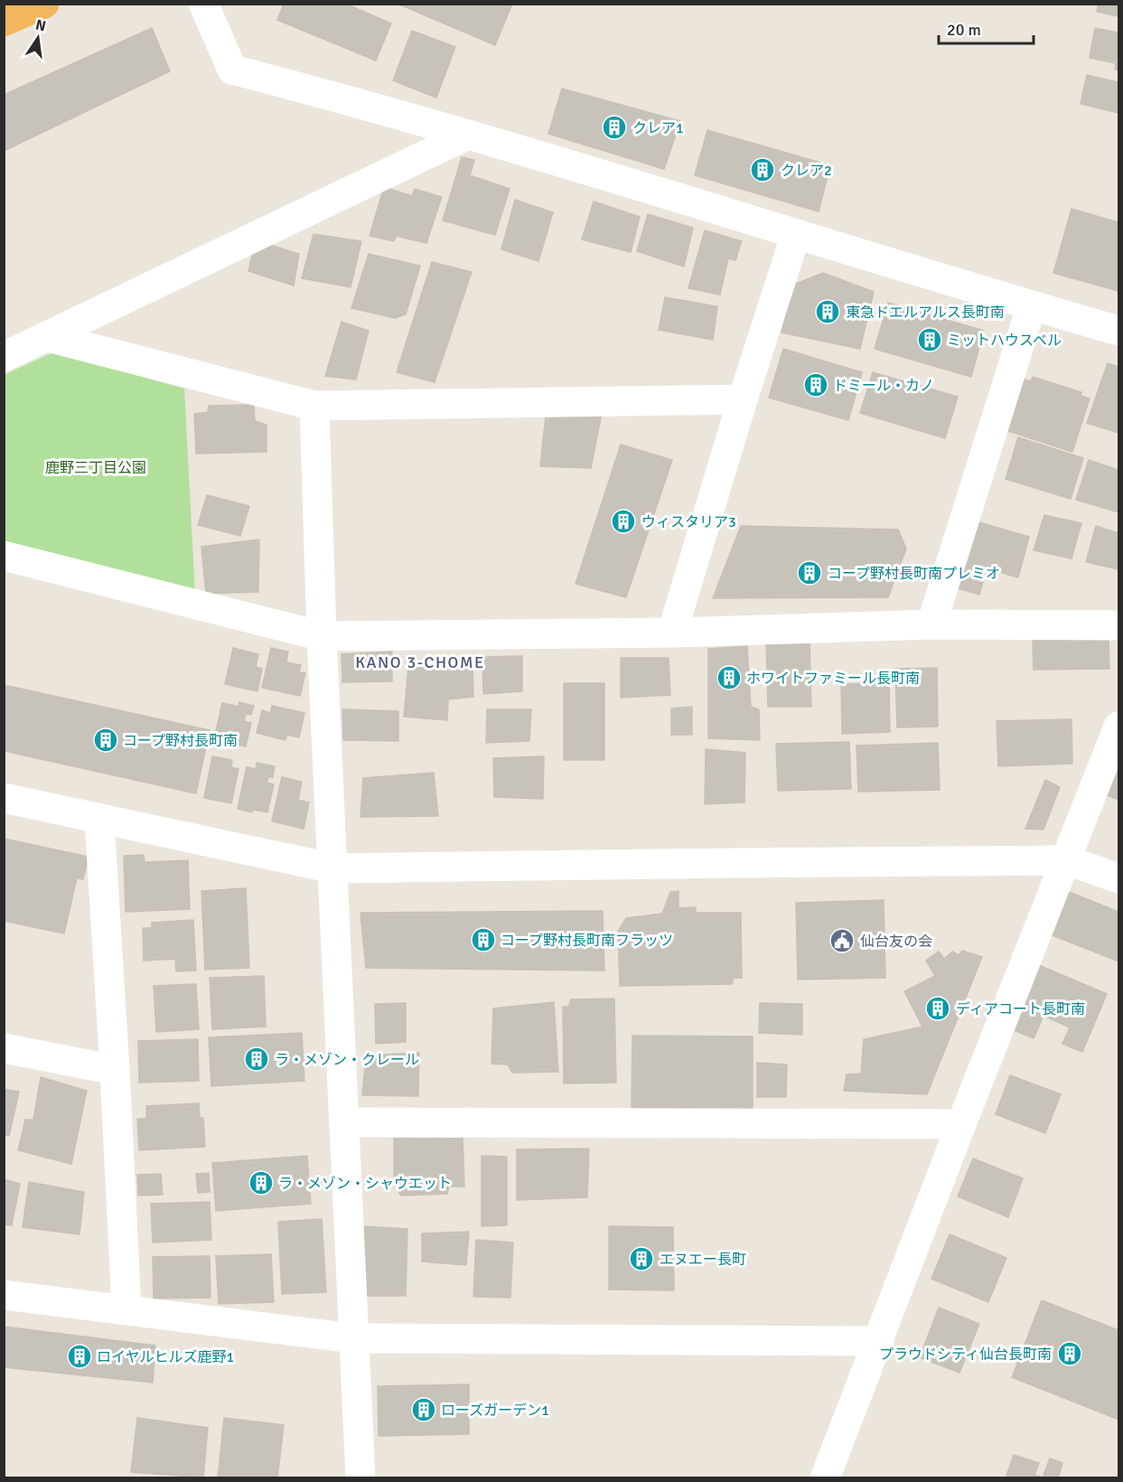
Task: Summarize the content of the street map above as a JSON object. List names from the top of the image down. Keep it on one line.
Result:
{"districts":["KANO 3-CHOME"],"parks":["鹿野三丁目公園"],"places":{"building":["クレア1","クレア2","東急ドエルアルス長町南","ミットハウスベル","ドミール・カノ","ウィスタリア3","コープ野村長町南プレミオ","ホワイトファミール長町南","コープ野村長町南","コープ野村長町南フラッツ","ディアコート長町南","ラ・メゾン・クレール","ラ・メゾン・シャウエット","エヌエー長町","プラウドシティ仙台長町南","ロイヤルヒルズ鹿野1","ローズガーデン1"],"public building":["仙台友の会"]},"scale_bar":"20 m","north":"top"}
